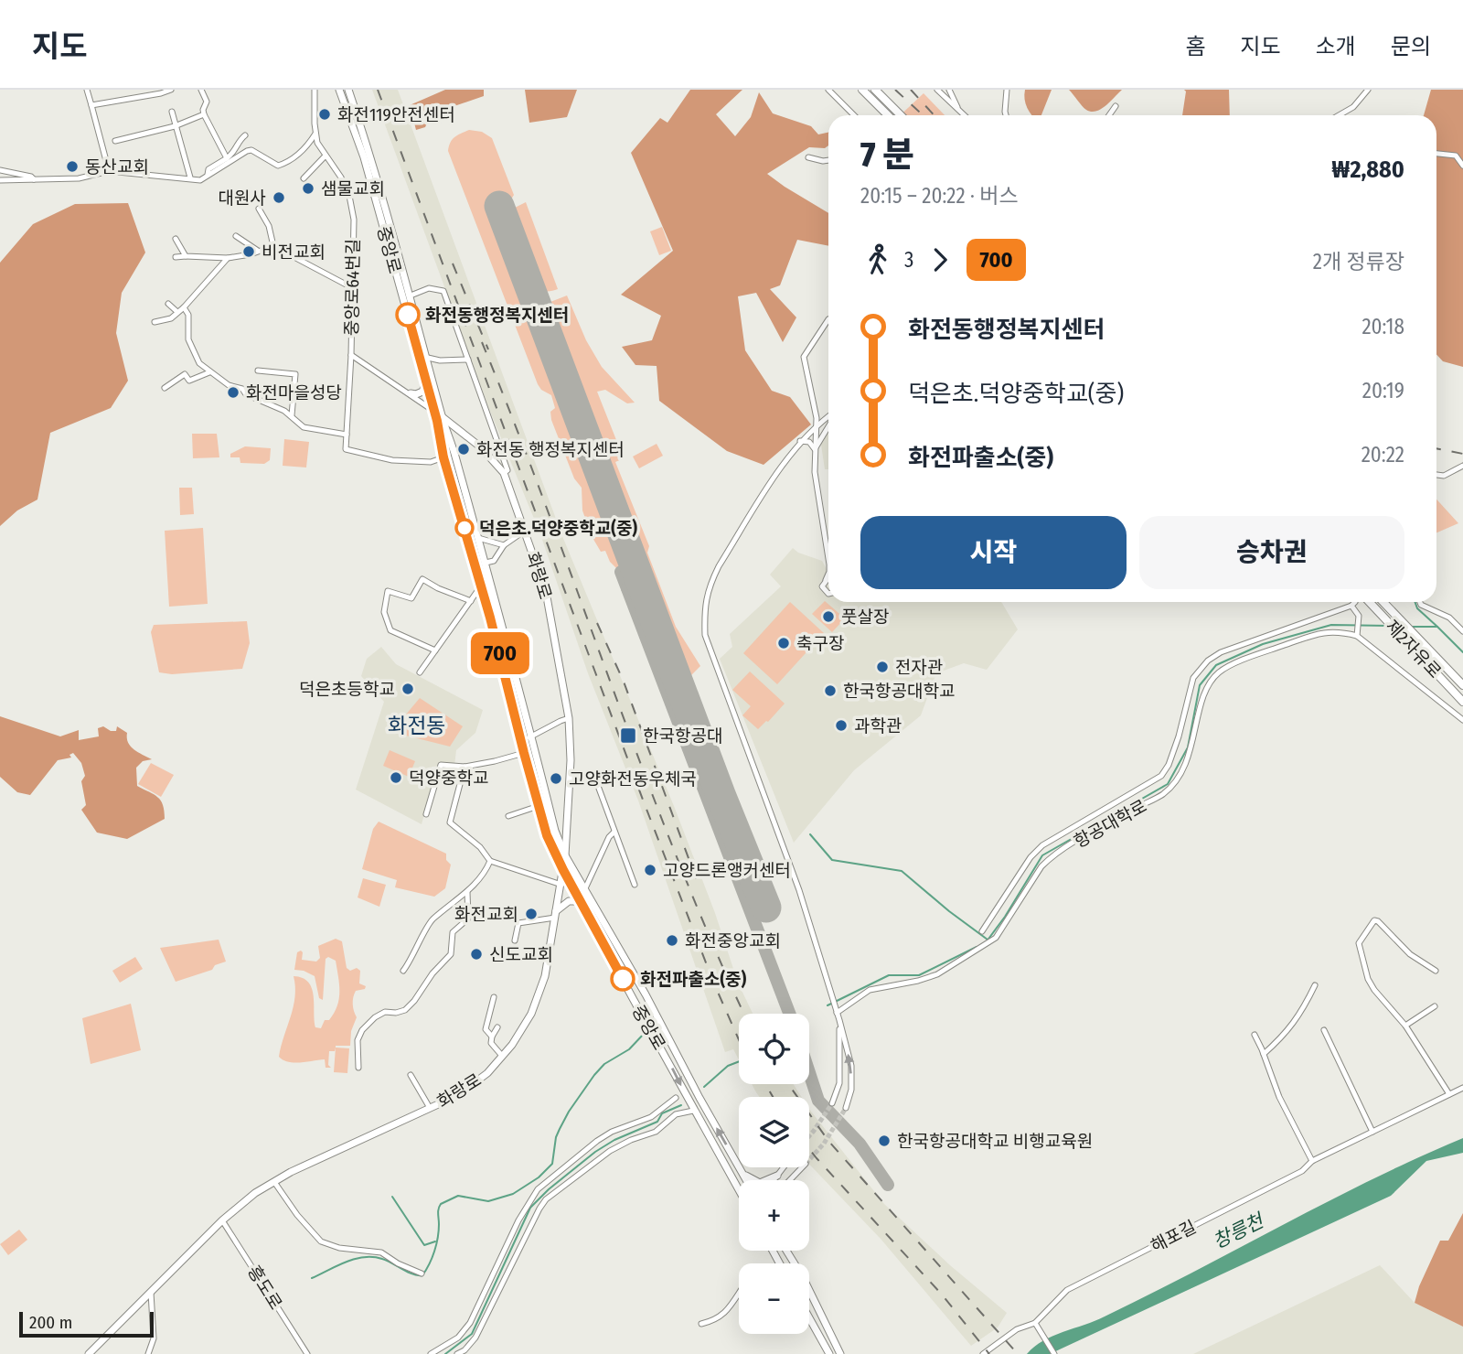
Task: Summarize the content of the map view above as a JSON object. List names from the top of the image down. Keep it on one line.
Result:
{"streets":{"highway":["제2자유로"],"main road":["중앙로","화랑로"],"street":["중앙로64번길","항공대학로","해포길","흥도로"]},"crossings":[["중앙로","중앙로64번길"],["중앙로","화랑로"],["화랑로","흥도로"]],"districts":["화전동"],"water":["창릉천"],"places":{"other":["화전119안전센터","동산교회","샘물교회","대원사","비전교회","화전동행정복지센터","화전마을성당","화전동 행정복지센터","덕은초.덕양중학교(중)","풋살장","축구장","전자관","덕은초등학교","한국항공대학교","과학관","덕양중학교","고양화전동우체국","고양드론앵커센터","화전교회","화전중앙교회","신도교회","화전파출소(중)","한국항공대학교 비행교육원"],"transit":["한국항공대"]},"lines":["bus line 700"],"scale_bar":"200 m","page":{"header":"지도","nav":["홈","지도","소개","문의"],"on_map":"700","heading":["7 분","20:15 – 20:22 · 버스","₩2,880"],"legs":["3","700","2개 정류장"],"list":[{"name":"화전동행정복지센터","value":"20:18"},{"name":"덕은초.덕양중학교(중)","value":"20:19"},{"name":"화전파출소(중)","value":"20:22"}],"buttons":["시작","승차권"],"map_buttons":["+","−"],"scale":"200 m"}}
